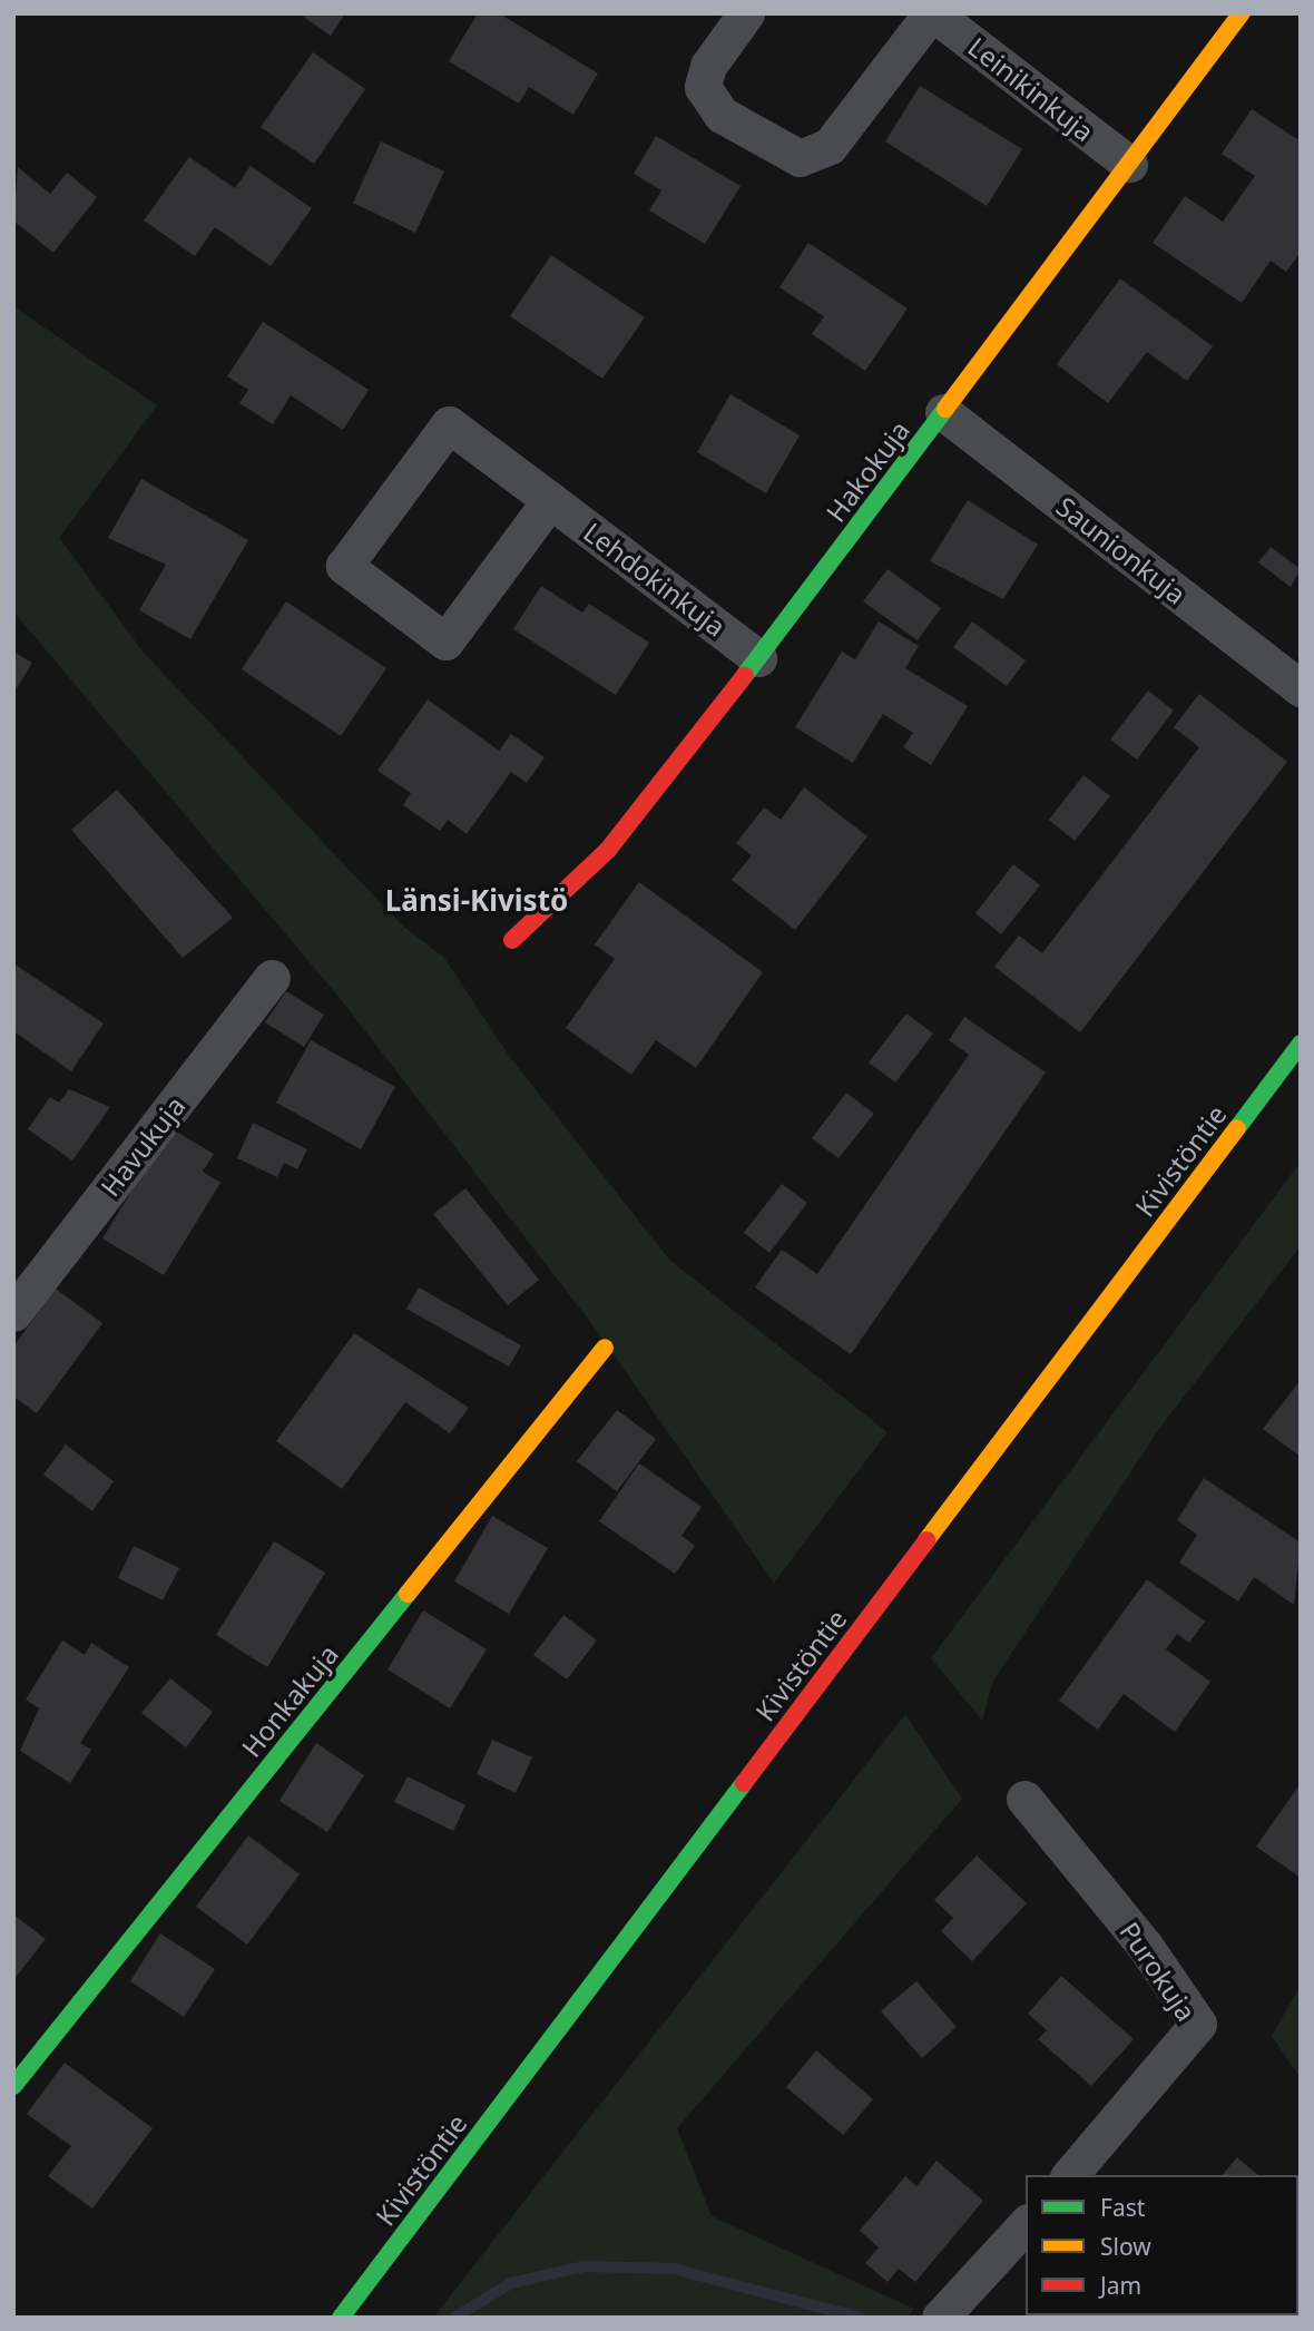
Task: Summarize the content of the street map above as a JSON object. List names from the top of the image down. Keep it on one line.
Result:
{"streets":{"street":["Leinikinkuja","Hakokuja","Saunionkuja","Lehdokinkuja","Havukuja","Kivistöntie","Honkakuja","Purokuja"]},"crossings":[["Leinikinkuja","Hakokuja"],["Hakokuja","Saunionkuja"],["Hakokuja","Lehdokinkuja"]],"districts":["Länsi-Kivistö"],"legend":["Fast","Slow","Jam"]}
